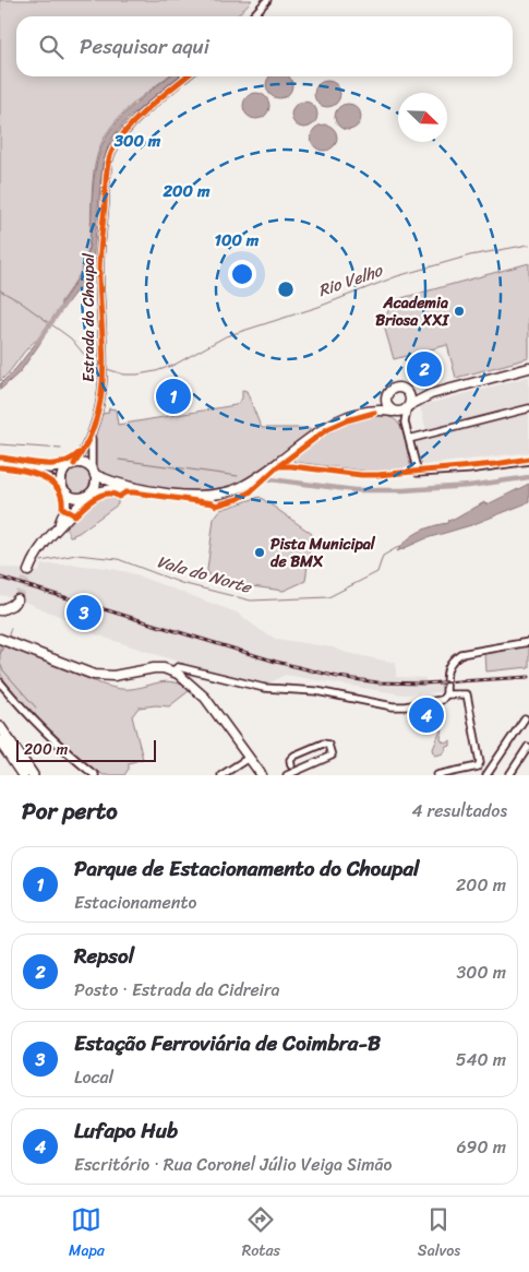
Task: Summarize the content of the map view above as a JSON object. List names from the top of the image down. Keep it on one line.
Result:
{"streets":{"street":["Estrada do Choupal"]},"water":["Rio Velho","Vala do Norte"],"places":["Academia Briosa XXI","Pista Municipal de BMX"],"scale_bar":"200 m","north":"bottom right","page":{"search":"Pesquisar aqui","pins":["2","1","3","4"],"scale":"200 m","heading":["Por perto","4 resultados"],"list":[{"mark":"1","name":"Parque de Estacionamento do Choupal","note":"Estacionamento","value":"200 m"},{"mark":"2","name":"Repsol","note":"Posto · Estrada da Cidreira","value":"300 m"},{"mark":"3","name":"Estação Ferroviária de Coimbra-B","note":"Local","value":"540 m"},{"mark":"4","name":"Lufapo Hub","note":"Escritório · Rua Coronel Júlio Veiga Simão","value":"690 m"}],"nav":["Mapa","Rotas","Salvos"]},"rings":["300 m","200 m","100 m"]}
